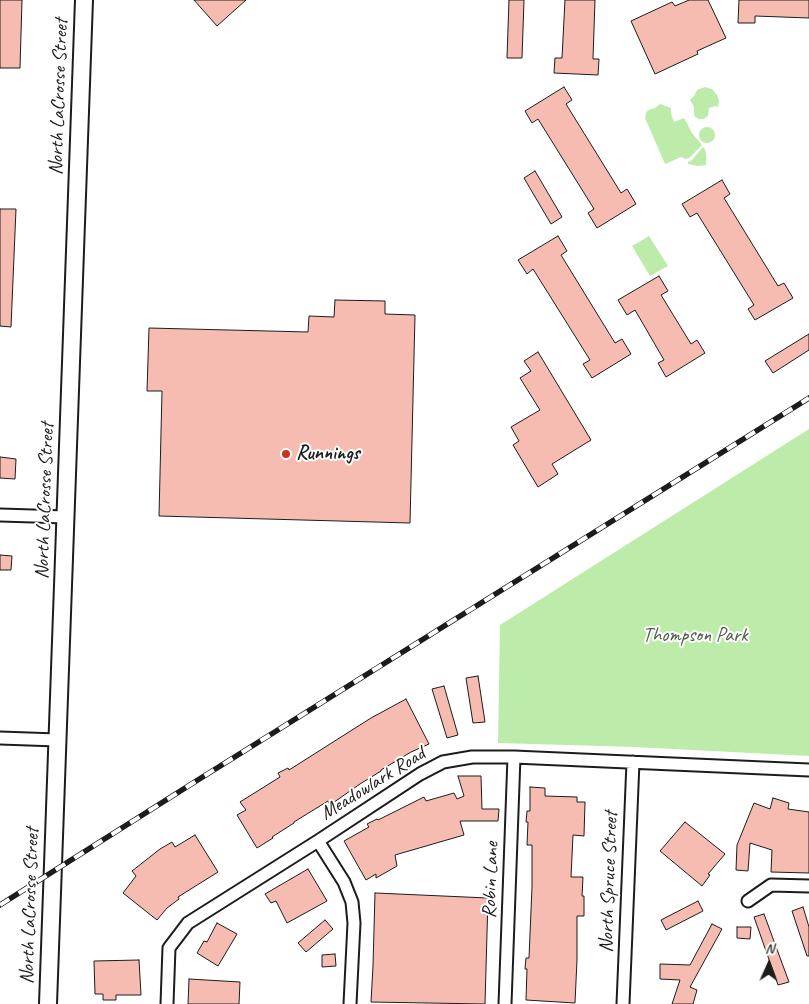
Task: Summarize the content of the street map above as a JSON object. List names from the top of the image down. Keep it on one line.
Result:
{"streets":{"main road":["North LaCrosse Street"],"street":["Meadowlark Road","Robin Lane","North Spruce Street"]},"crossings":[["Meadowlark Road","Robin Lane"],["Meadowlark Road","North Spruce Street"]],"parks":["Thompson Park"],"places":["Runnings"],"north":"top"}
